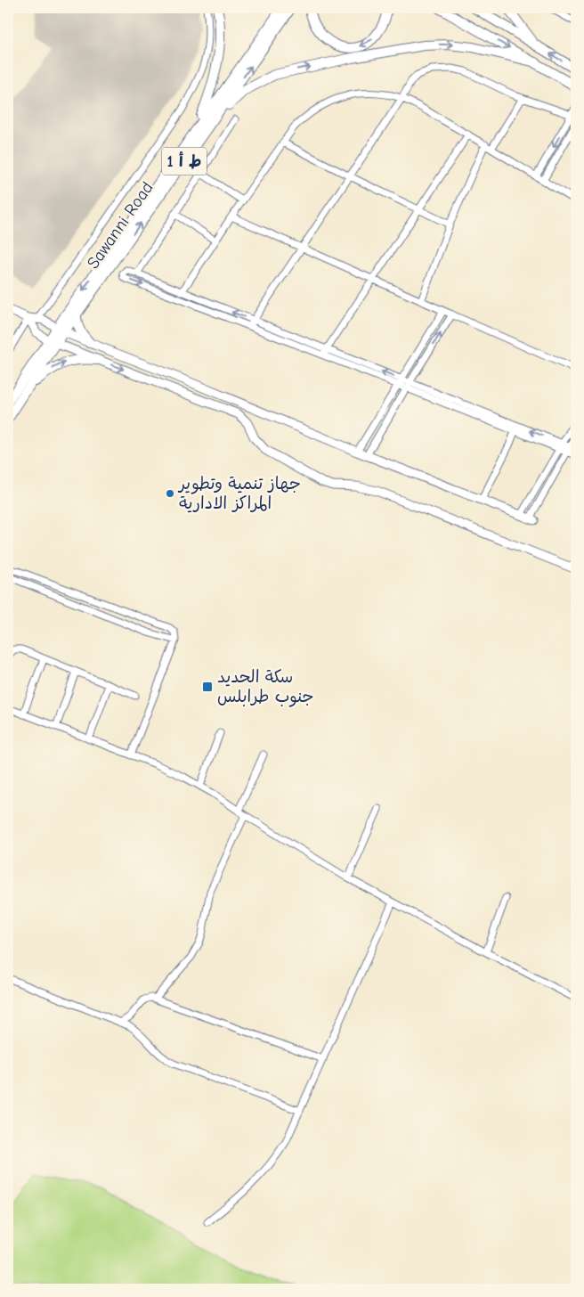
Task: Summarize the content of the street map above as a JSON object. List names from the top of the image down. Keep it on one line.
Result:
{"streets":{"highway":["ط أ 1","Sawanni Road"]},"places":{"other":["جهاز تنمية وتطوير المراكز الادارية"],"transit":["سكة الحديد جنوب طرابلس"]}}
